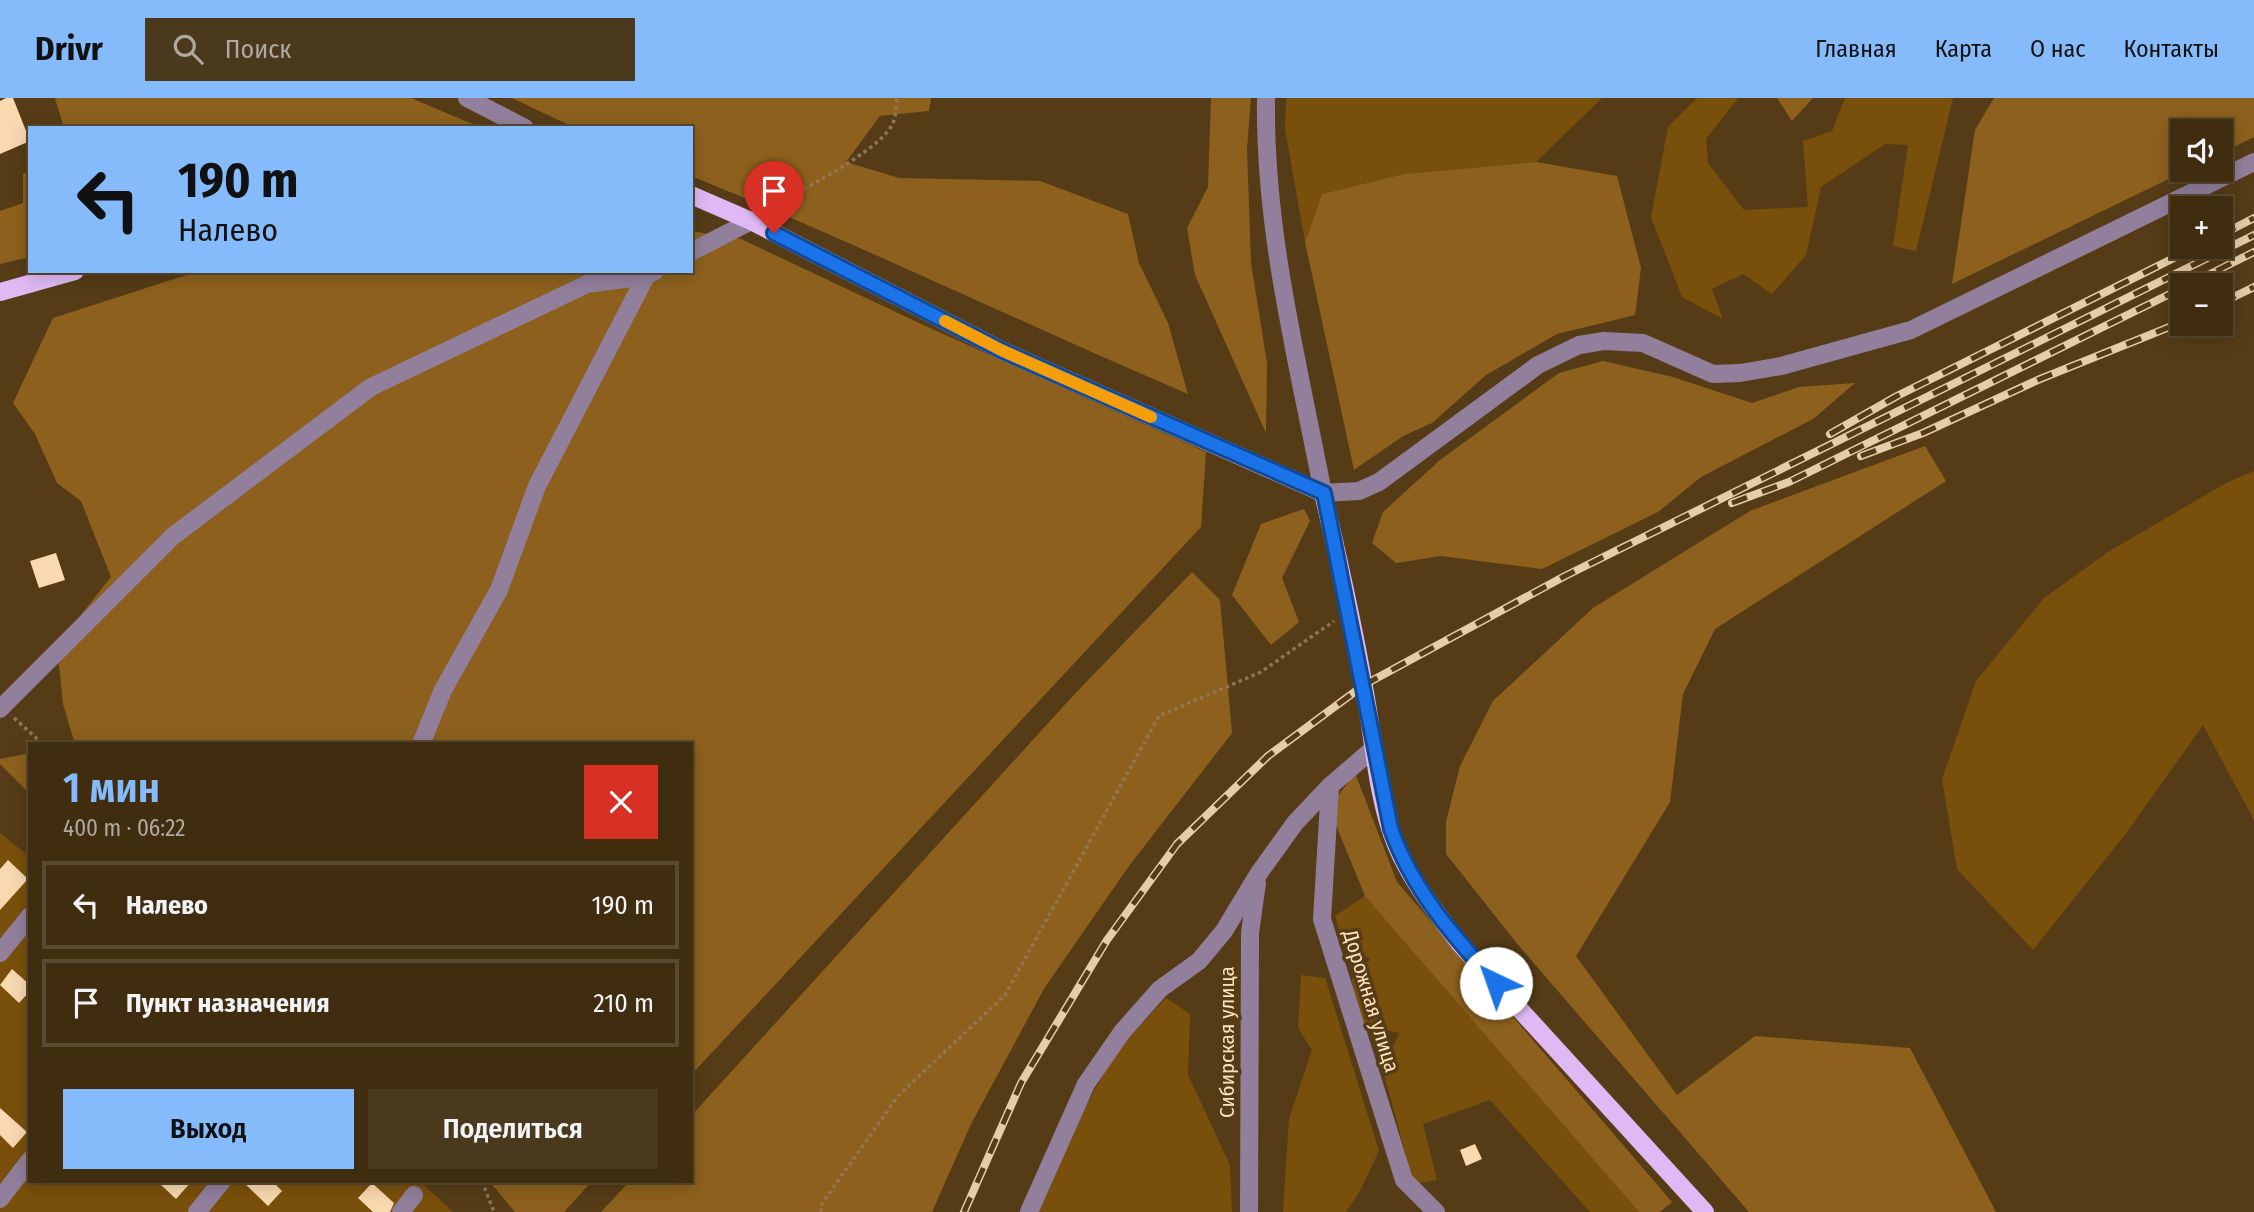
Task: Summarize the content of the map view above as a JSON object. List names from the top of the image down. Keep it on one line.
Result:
{"streets":{"street":["Дорожная улица","Сибирская улица"]},"page":{"header":"Drivr","search":"Поиск","nav":["Главная","Карта","О нас","Контакты"],"map_buttons":["+","−"],"turn":["190 m","Налево"],"heading":["1 мин","400 m · 06:22"],"list":[{"name":"Налево","value":"190 m"},{"name":"Пункт назначения","value":"210 m"}],"buttons":["Выход","Поделиться"]}}
